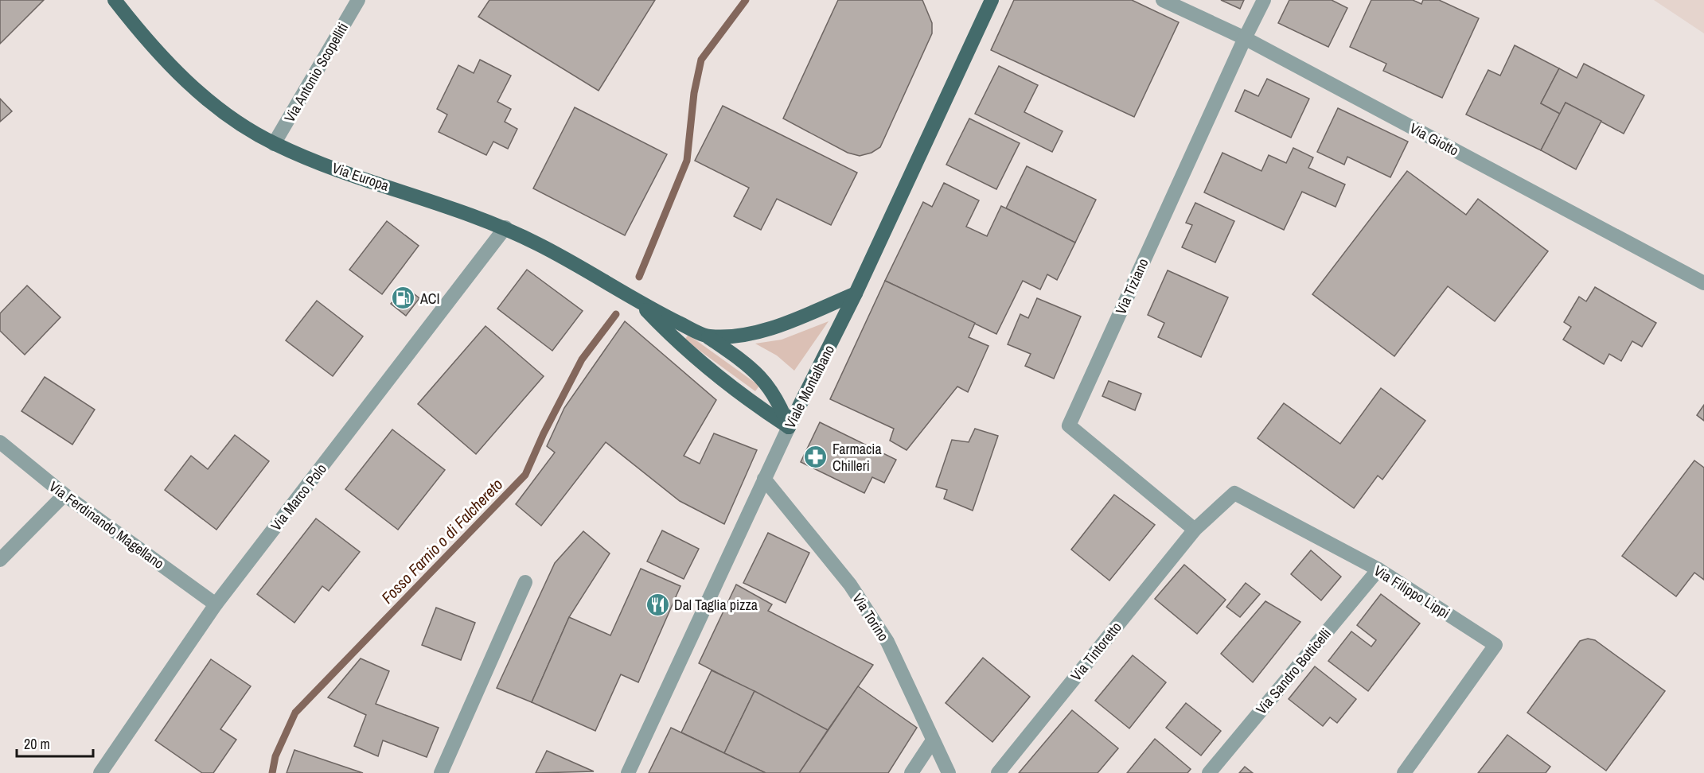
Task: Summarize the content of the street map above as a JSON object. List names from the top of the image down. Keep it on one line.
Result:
{"streets":{"main road":["Via Europa","Viale Montalbano"],"street":["Via Antonio Scopelliti","Via Giotto","Via Tiziano","Via Marco Polo","Via Ferdinando Magellano","Via Filippo Lippi","Via Torino","Via Tintoretto","Via Sandro Botticelli"]},"crossings":[["Via Antonio Scopelliti","Via Europa"],["Via Giotto","Via Tiziano"],["Via Europa","Via Marco Polo"],["Via Tiziano","Via Filippo Lippi"],["Via Tiziano","Via Tintoretto"],["Viale Montalbano","Via Torino"],["Via Marco Polo","Via Ferdinando Magellano"],["Via Filippo Lippi","Via Tintoretto"],["Via Filippo Lippi","Via Sandro Botticelli"]],"water":["Fosso Farnio o di Falchereto"],"places":{"fuel station":["ACI"],"pharmacy":["Farmacia Chilleri"],"restaurant":["Dal Taglia pizza"]},"scale_bar":"20 m"}
